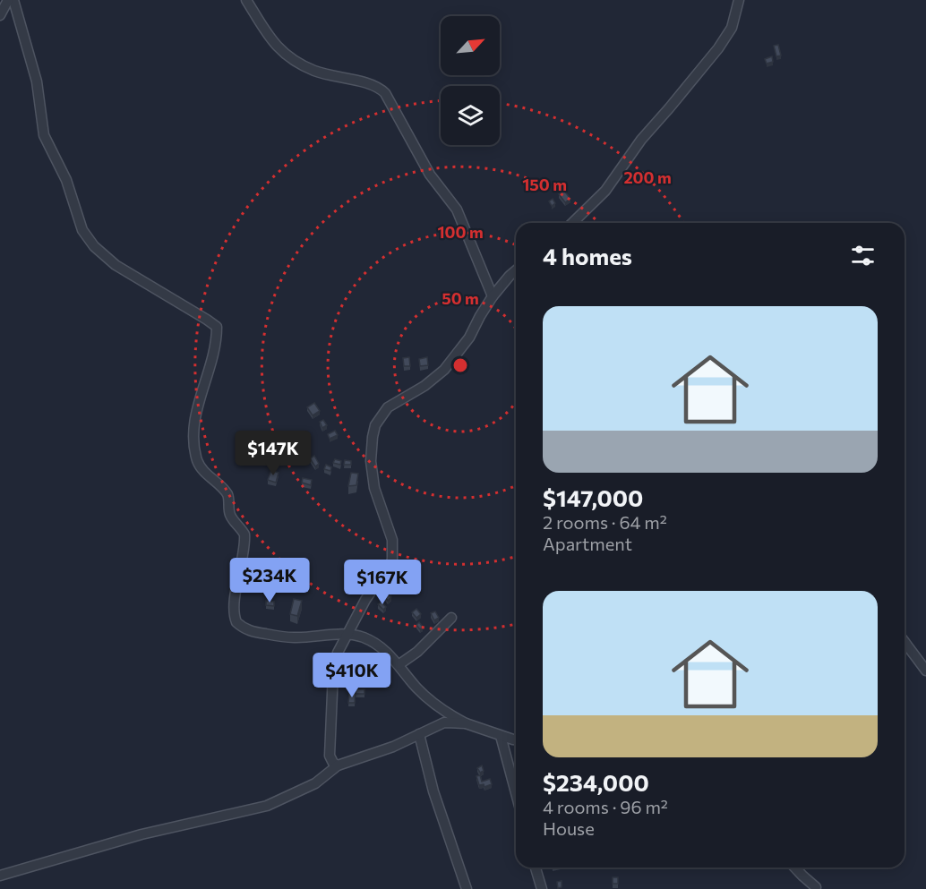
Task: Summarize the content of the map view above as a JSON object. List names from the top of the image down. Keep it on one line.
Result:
{"north":"top right","page":{"heading":"4 homes","list":[{"name":"$147,000","note":"2 rooms · 64 m² · Apartment"},{"name":"$234,000","note":"4 rooms · 96 m² · House"}],"price":["$147K","$234K","$167K","$410K"]},"rings":["200 m","150 m","100 m","50 m"]}
